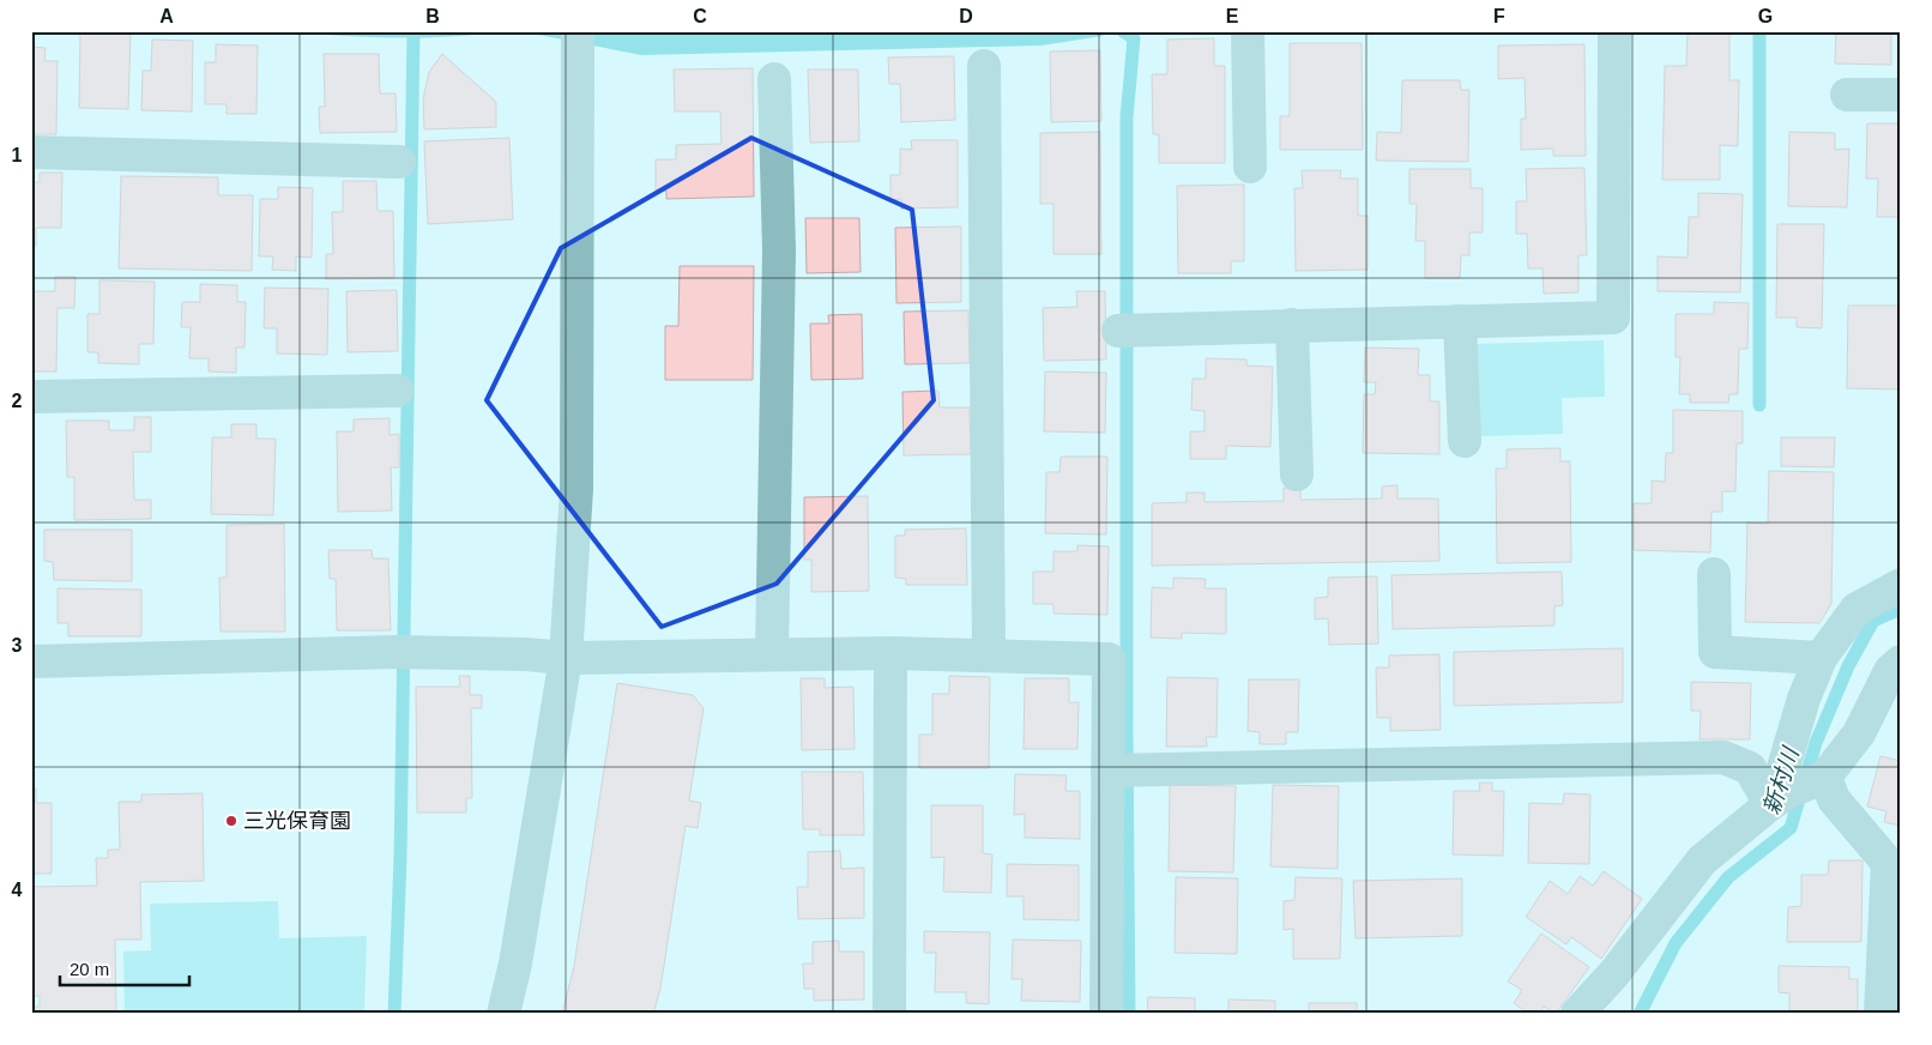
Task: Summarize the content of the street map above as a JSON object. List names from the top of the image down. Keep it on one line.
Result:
{"water":["新村川"],"places":["三光保育園"],"scale_bar":"20 m","grid":{"columns":["A","B","C","D","E","F","G"],"rows":["1","2","3","4"]}}
